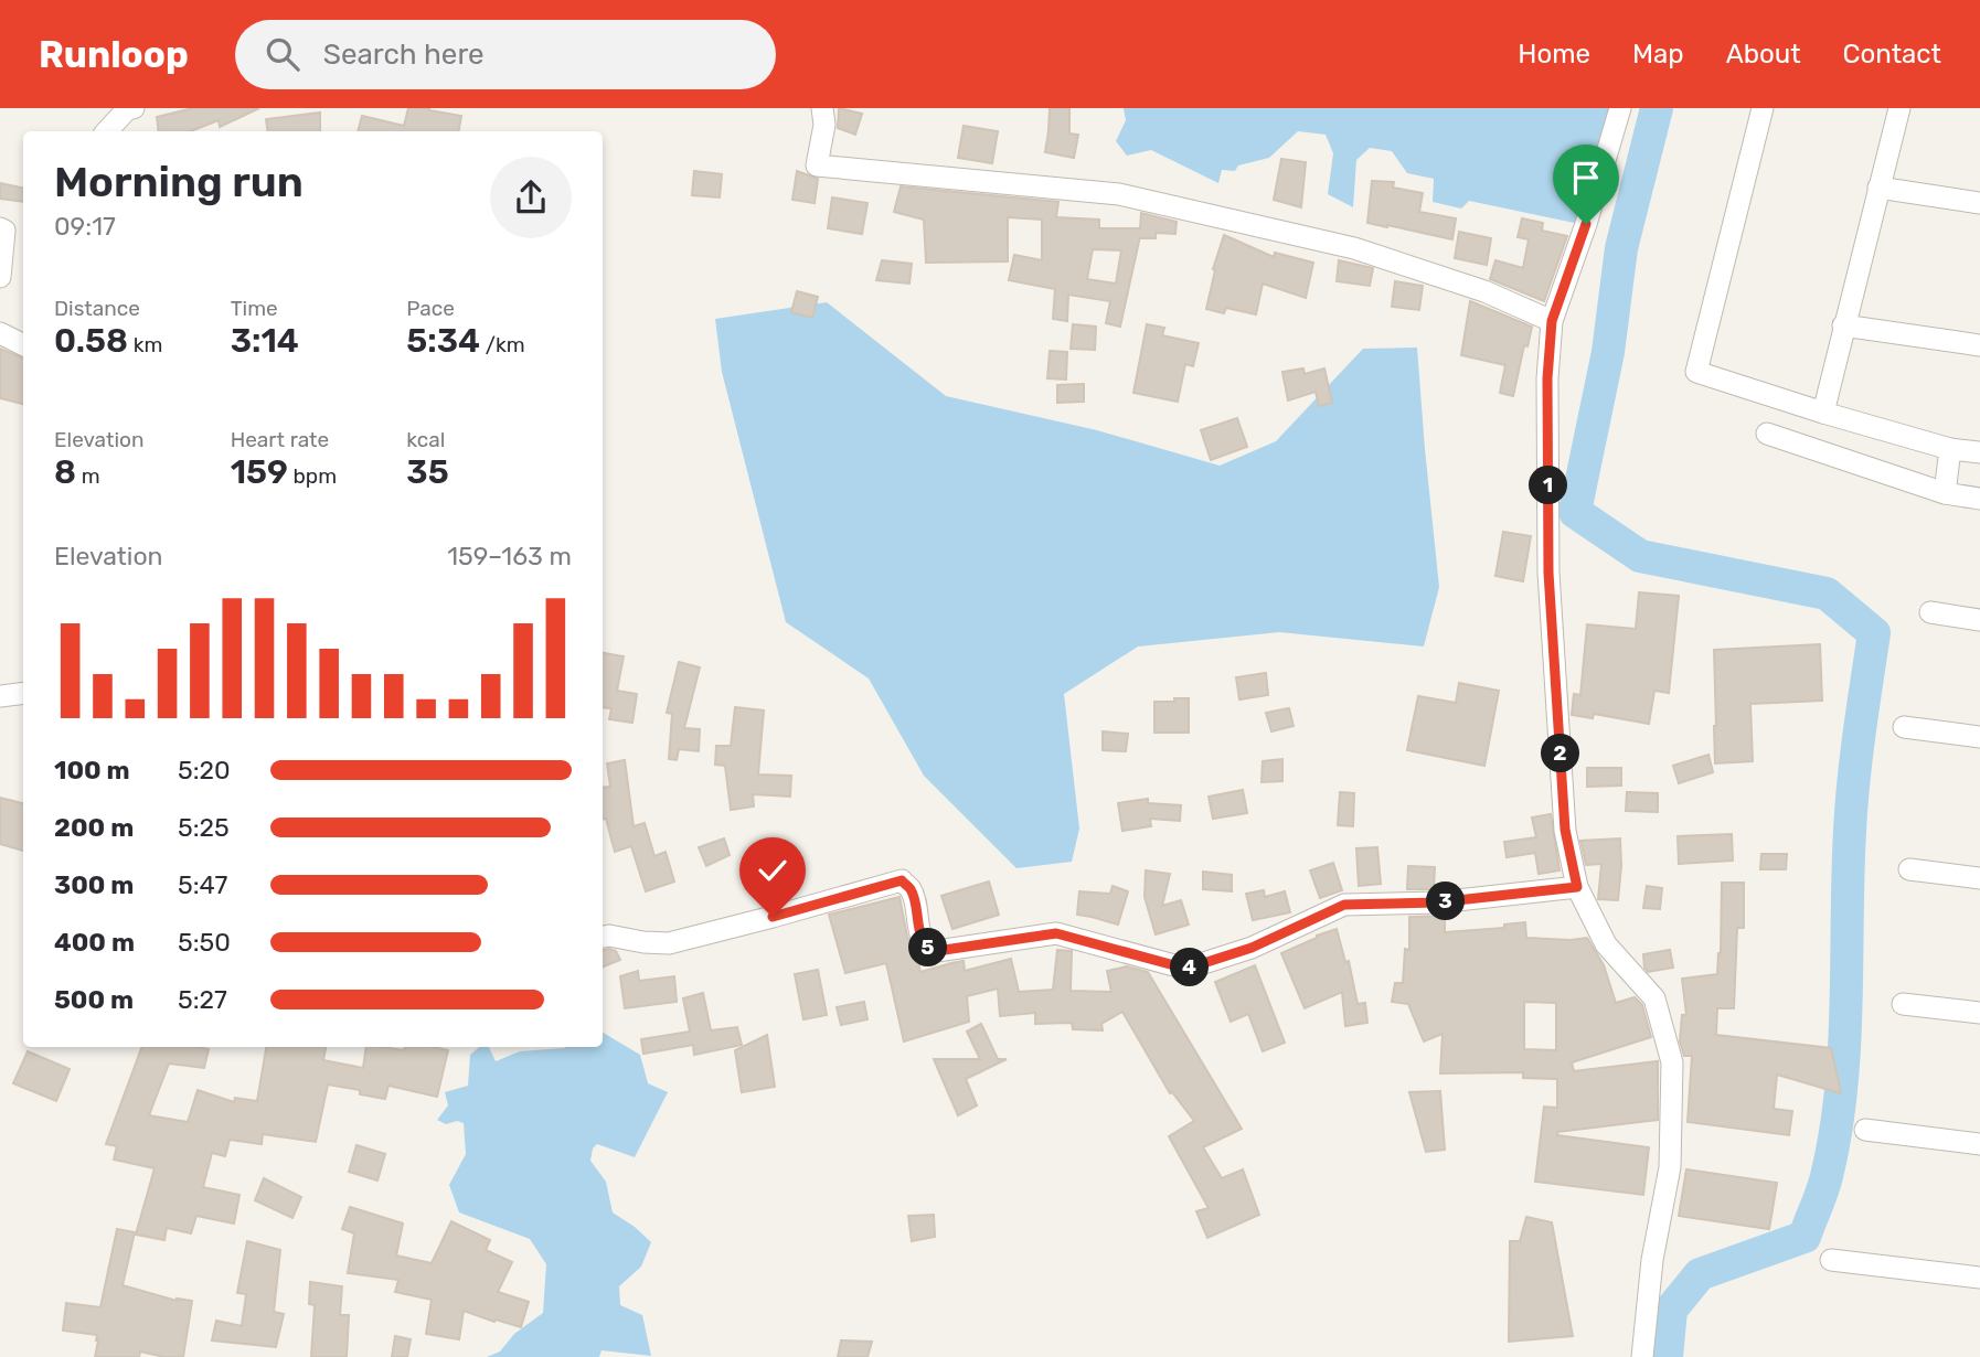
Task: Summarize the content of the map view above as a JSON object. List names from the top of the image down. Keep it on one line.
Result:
{"page":{"header":"Runloop","search":"Search here","nav":["Home","Map","About","Contact"],"heading":["Morning run","09:17"],"stats":[["Distance","0.58 km"],["Time","3:14"],["Pace","5:34 /km"],["Elevation","8 m"],["Heart rate","159 bpm"],["kcal","35"]],"pins":["1","2","3","5","4"],"chart":["Elevation","159–163 m"],"list":[{"name":"100 m","note":"5:20"},{"name":"200 m","note":"5:25"},{"name":"300 m","note":"5:47"},{"name":"400 m","note":"5:50"},{"name":"500 m","note":"5:27"}]}}
